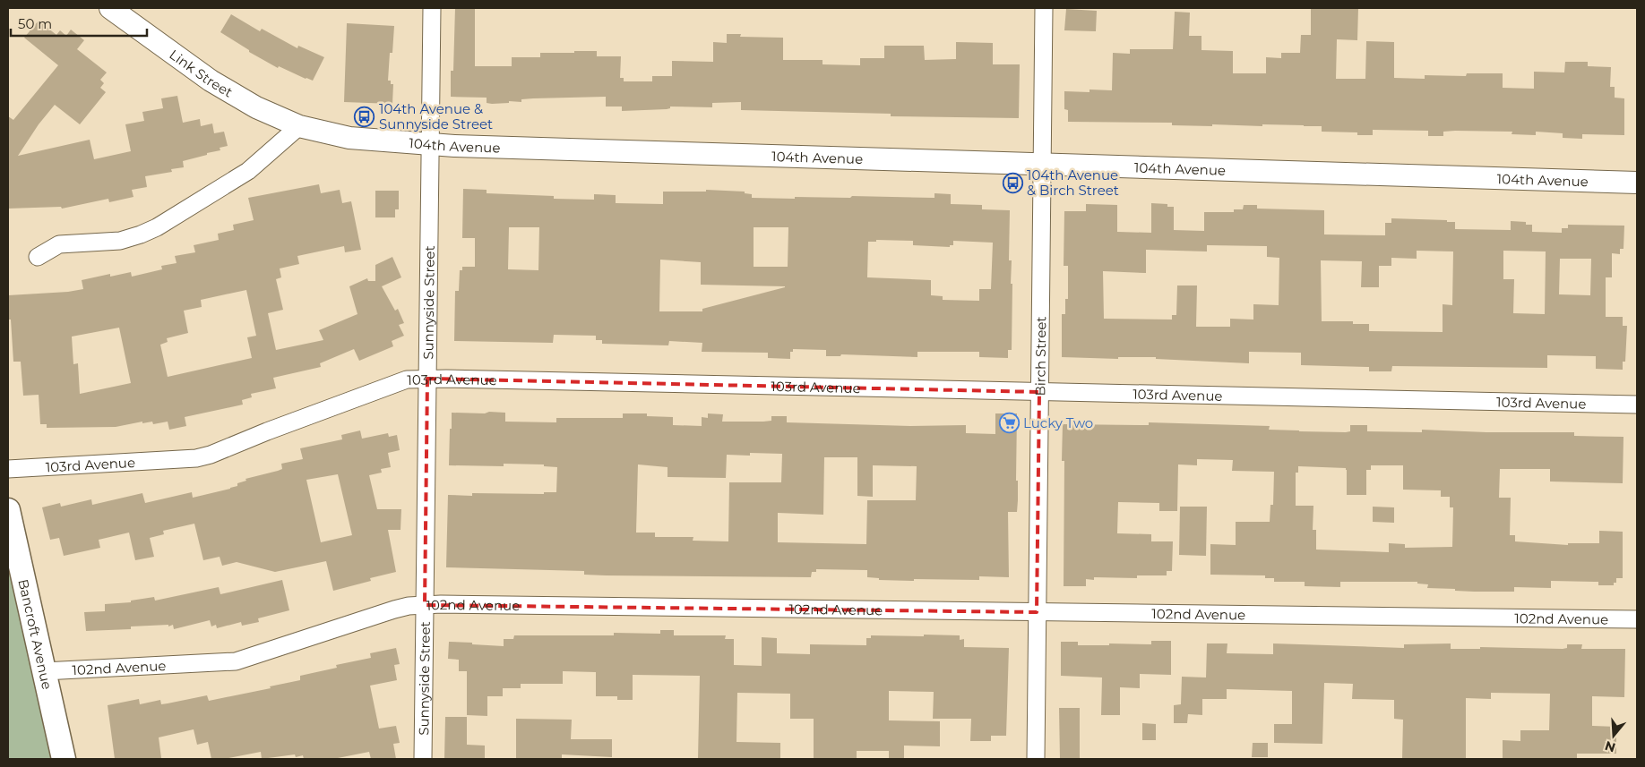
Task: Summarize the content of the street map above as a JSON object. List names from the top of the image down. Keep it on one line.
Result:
{"streets":{"main road":["Bancroft Avenue"],"street":["Link Street","104th Avenue","Sunnyside Street","Birch Street","103rd Avenue","102nd Avenue"]},"crossings":[["Link Street","104th Avenue"],["104th Avenue","Sunnyside Street"],["104th Avenue","Birch Street"],["Sunnyside Street","103rd Avenue"],["Sunnyside Street","102nd Avenue"],["Birch Street","103rd Avenue"],["Birch Street","102nd Avenue"],["102nd Avenue","Bancroft Avenue"]],"places":{"bus stop":["104th Avenue & Sunnyside Street","104th Avenue & Birch Street"],"supermarket":["Lucky Two"]},"scale_bar":"50 m","north":"bottom"}
